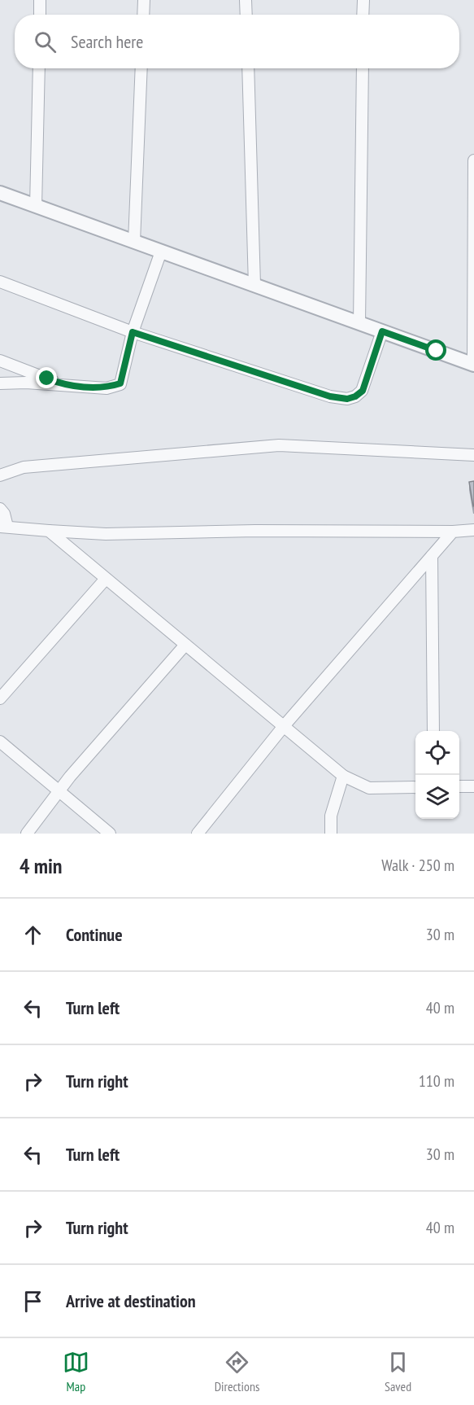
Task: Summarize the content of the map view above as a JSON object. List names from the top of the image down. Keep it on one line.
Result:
{"page":{"search":"Search here","heading":["4 min","Walk · 250 m"],"list":[["Continue","30 m"],["Turn left","40 m"],["Turn right","110 m"],["Turn left","30 m"],["Turn right","40 m"],"Arrive at destination"],"nav":["Map","Directions","Saved"]}}
